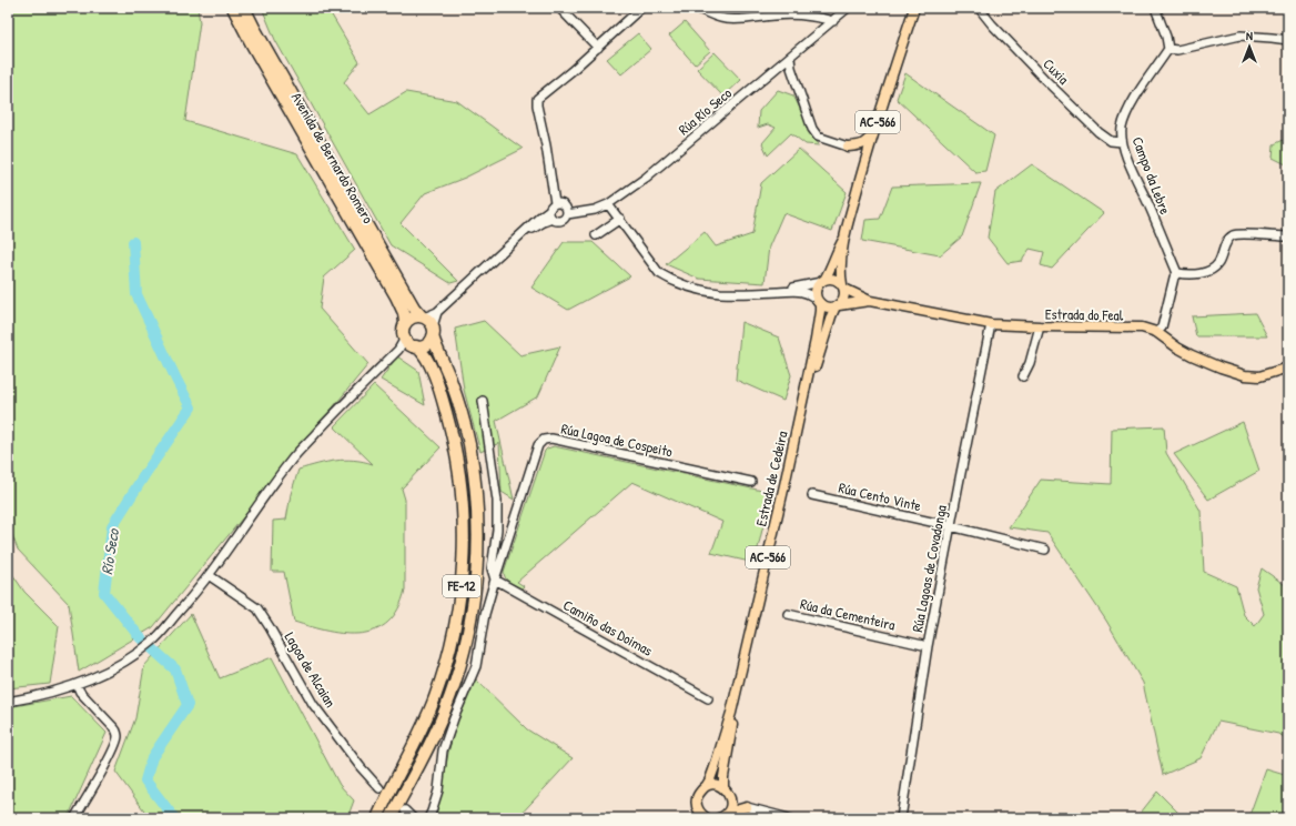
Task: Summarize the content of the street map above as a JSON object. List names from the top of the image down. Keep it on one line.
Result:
{"streets":{"highway":["Avenida de Bernardo Romero","FE-12"],"main road":["AC-566","Estrada do Feal","Estrada de Cedeira"],"street":["Cuxia","Rúa Río Seco","Campo da Lebre","Rúa Lagoa de Cospeito","Rúa Cento Vinte","Rúa Lagoas de Covadonga","Rúa da Cementeira","Camiño das Doimas","Lagoa de Alcaian"]},"crossings":[["Cuxia","Campo da Lebre"],["AC-566","Estrada do Feal"],["AC-566","Estrada de Cedeira"],["Avenida de Bernardo Romero","FE-12"],["Estrada do Feal","Estrada de Cedeira"],["Estrada do Feal","Rúa Lagoas de Covadonga"],["Rúa Lagoa de Cospeito","Camiño das Doimas"],["Rúa Cento Vinte","Rúa Lagoas de Covadonga"],["Rúa Lagoas de Covadonga","Rúa da Cementeira"]],"water":["Río Seco"],"north":"top"}
